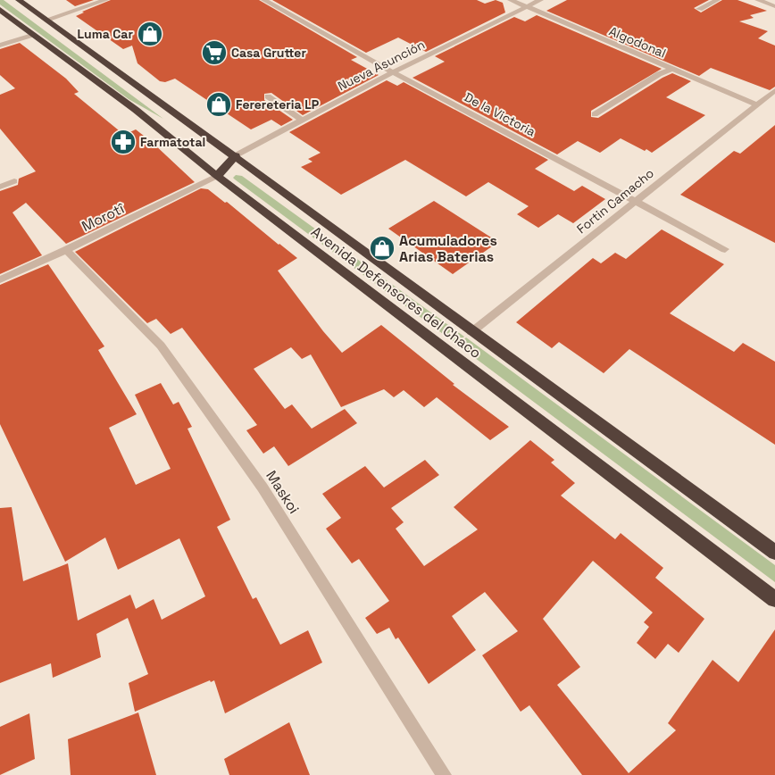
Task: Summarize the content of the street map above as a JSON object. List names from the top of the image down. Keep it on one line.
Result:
{"streets":{"highway":["Avenida Defensores del Chaco"],"street":["Algodonal","Nueva Asunción","De la Victoria","Fortin Camacho","Morotî","Maskoi"]},"crossings":[["Algodonal","Nueva Asunción"],["Algodonal","Fortin Camacho"],["Nueva Asunción","De la Victoria"],["Nueva Asunción","Avenida Defensores del Chaco"],["De la Victoria","Fortin Camacho"],["Fortin Camacho","Avenida Defensores del Chaco"],["Morotî","Avenida Defensores del Chaco"],["Morotî","Maskoi"]],"places":{"shop":["Luma Car","Ferereteria LP","Acumuladores Arias Baterias"],"supermarket":["Casa Grutter"],"pharmacy":["Farmatotal"]}}
